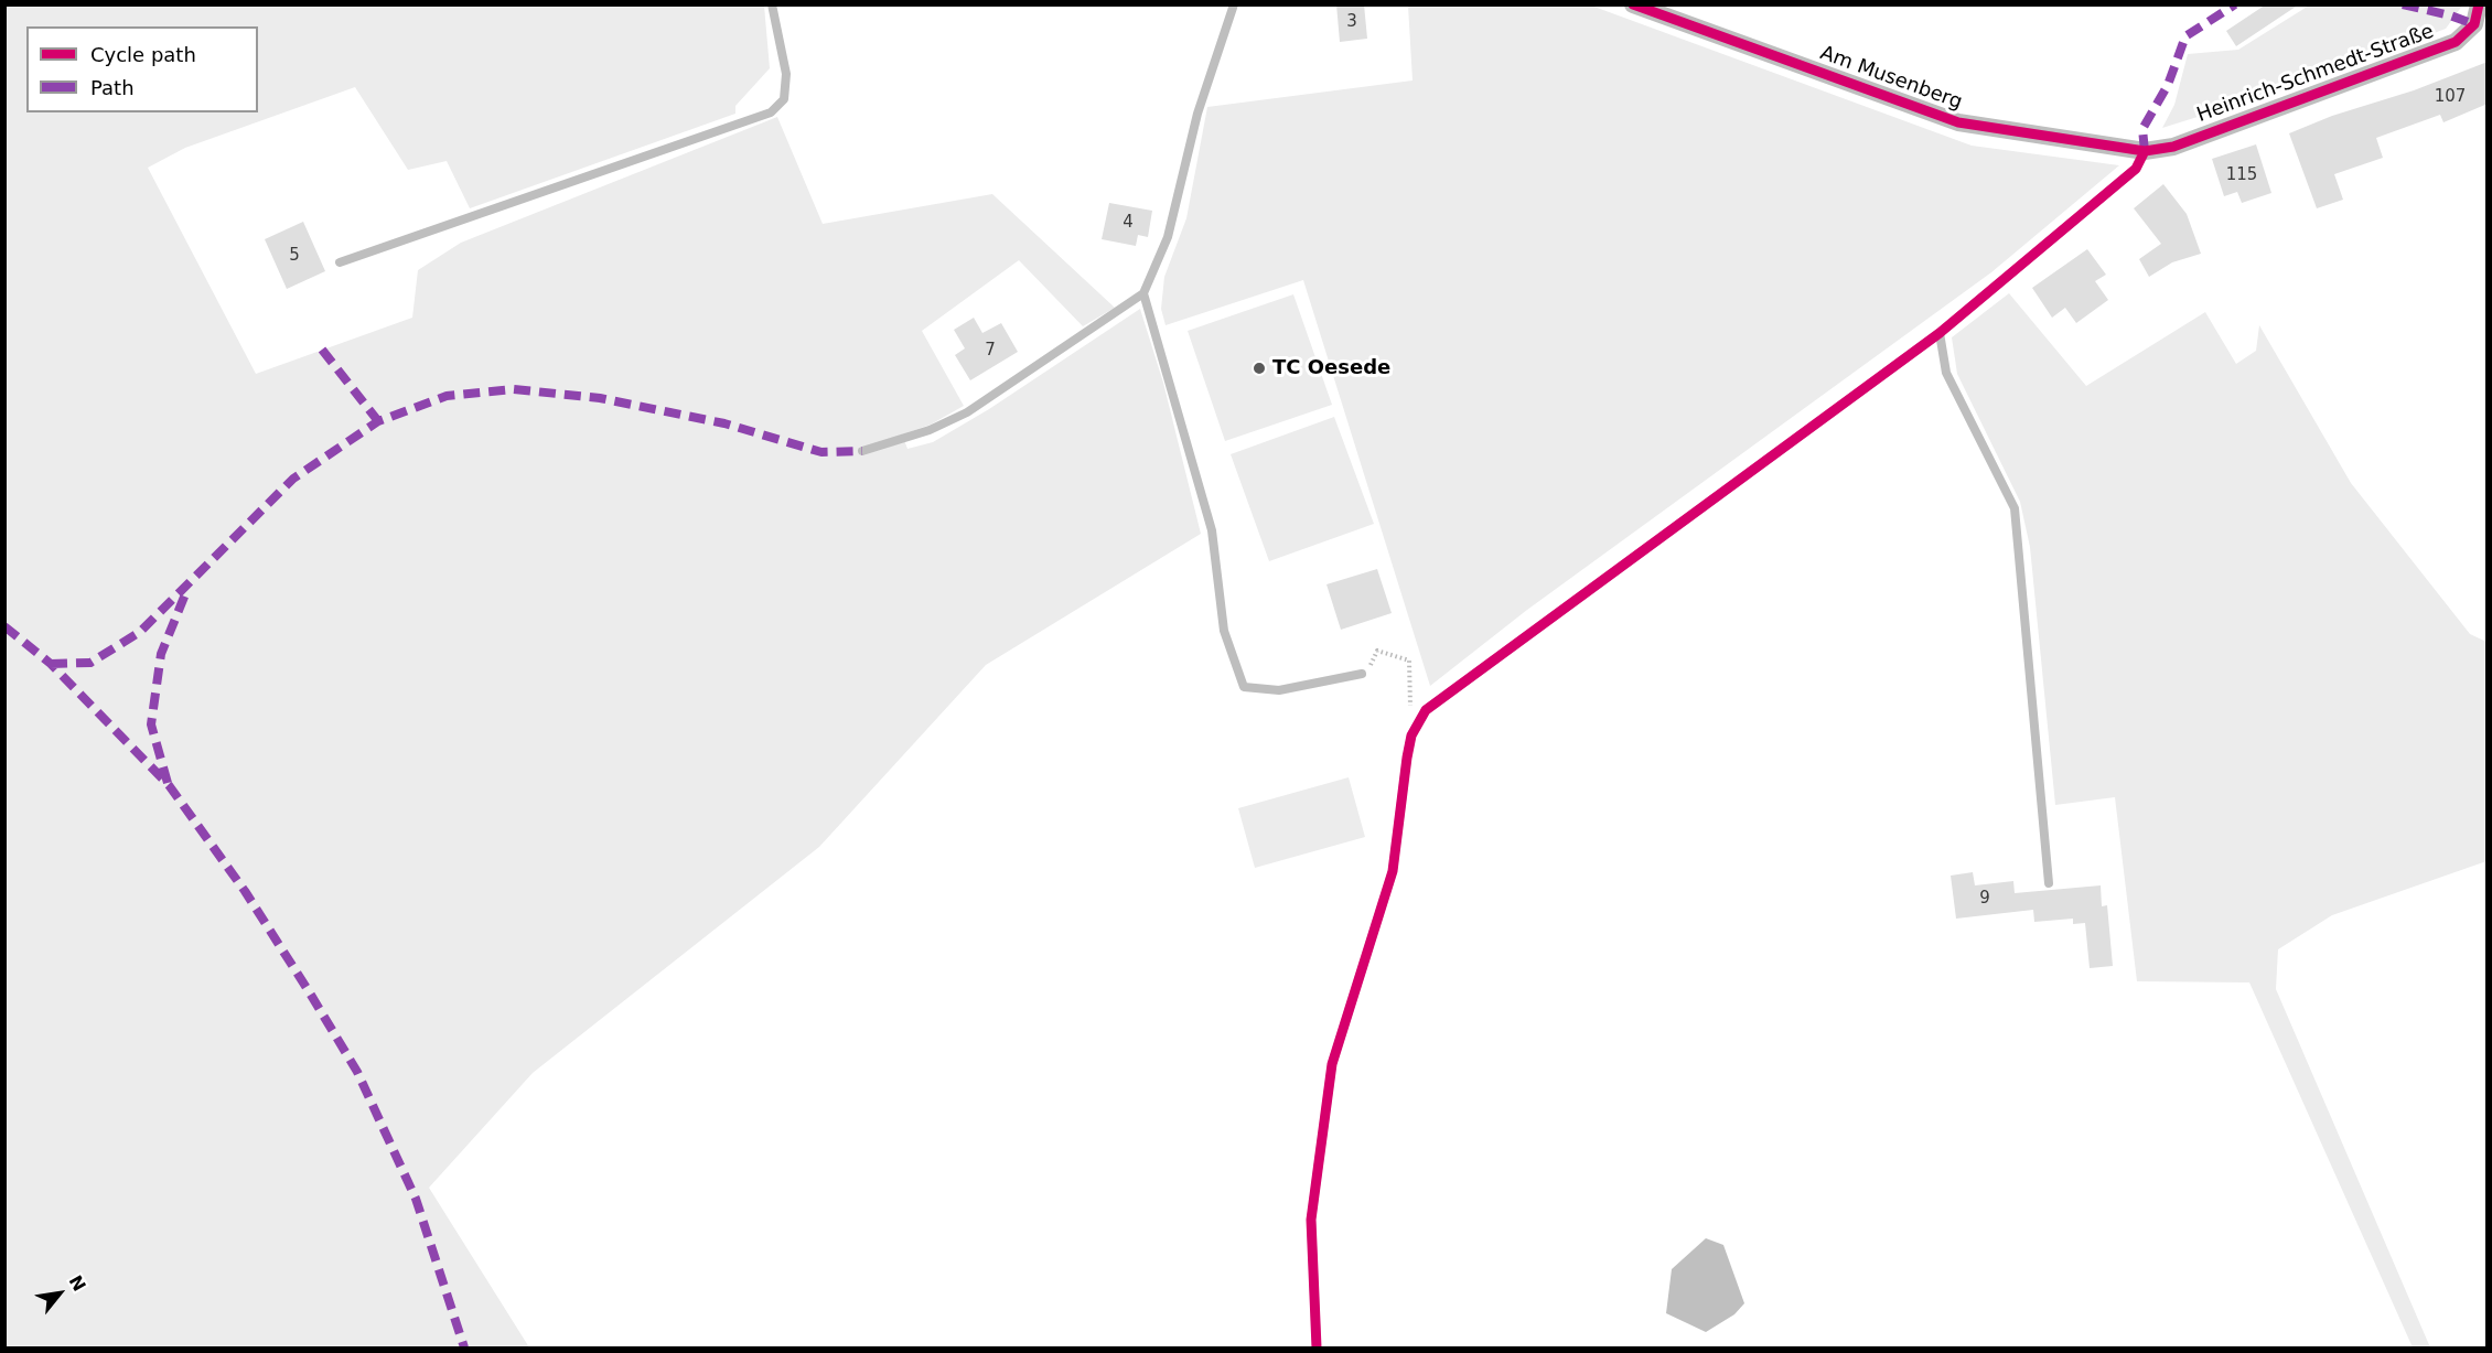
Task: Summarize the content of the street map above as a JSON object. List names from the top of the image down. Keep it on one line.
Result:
{"streets":{"street":["Heinrich-Schmedt-Straße","Am Musenberg"]},"crossings":[["Heinrich-Schmedt-Straße","Am Musenberg"]],"places":["TC Oesede"],"house_numbers":["3","107","115","4","5","7","9"],"legend":["Cycle path","Path"],"north":"top right"}
